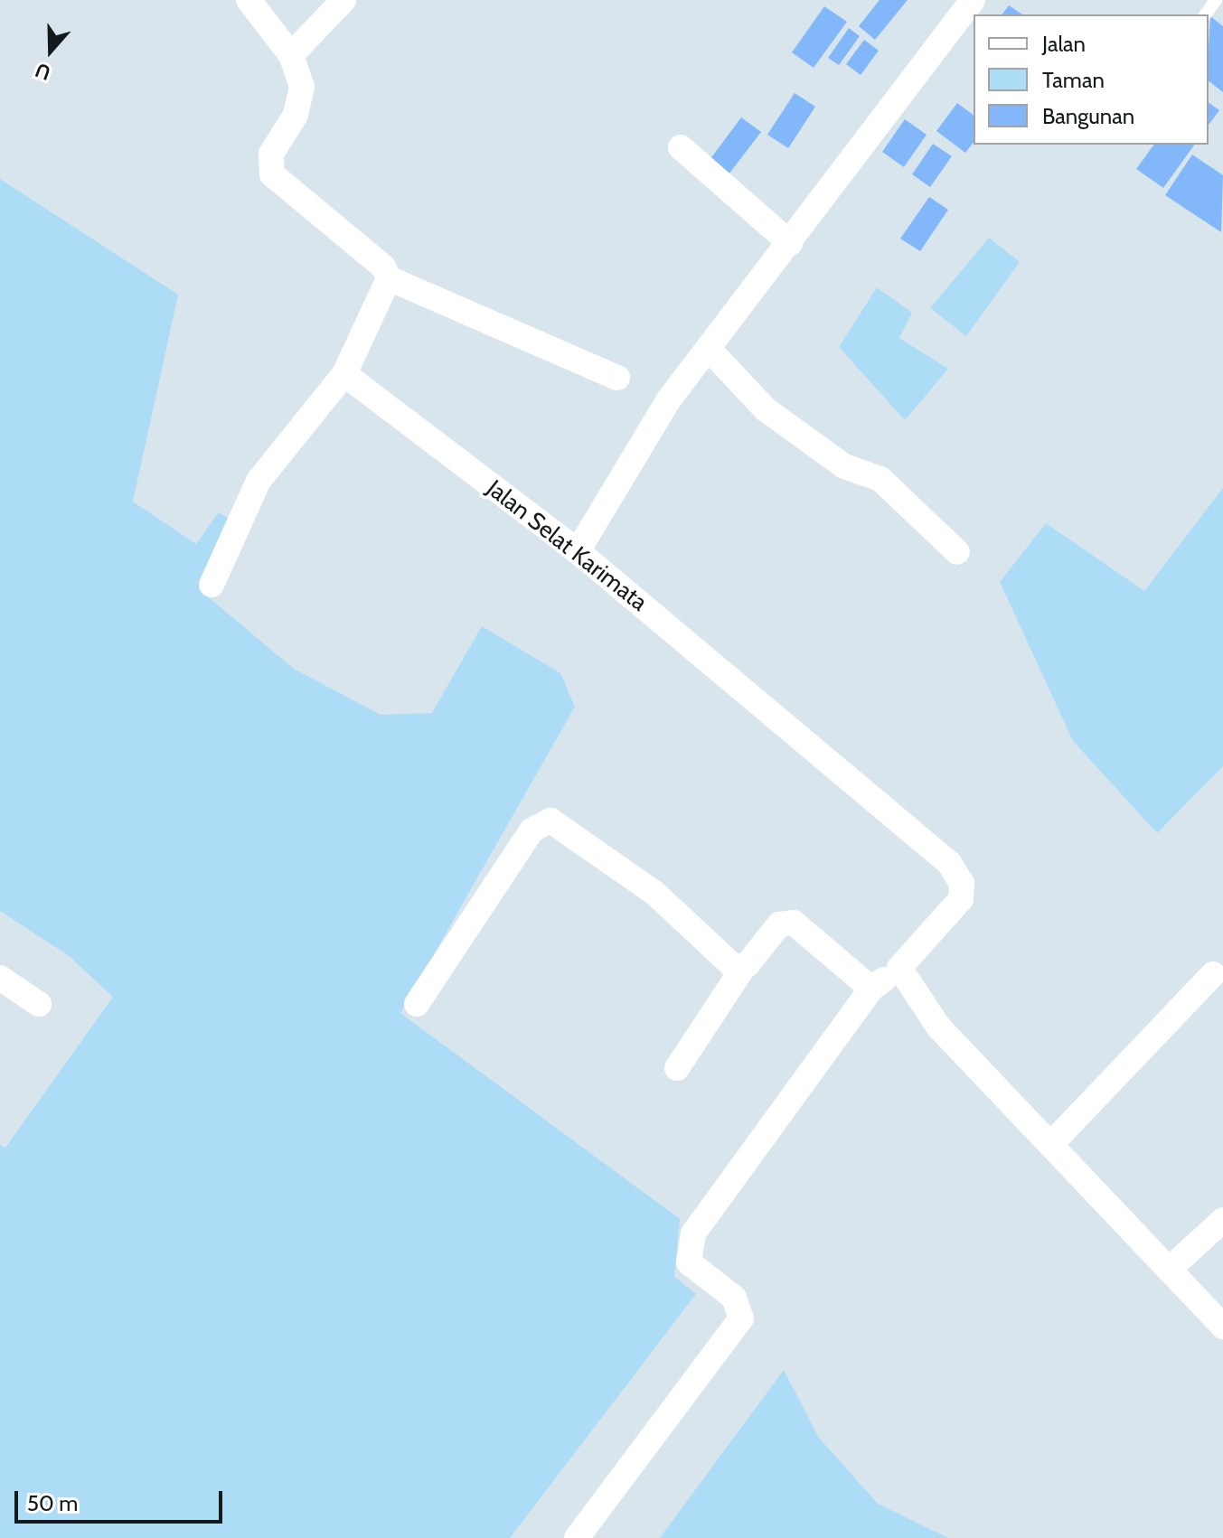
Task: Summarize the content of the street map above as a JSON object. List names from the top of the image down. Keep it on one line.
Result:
{"streets":{"street":["Jalan Selat Karimata"]},"legend":["Jalan","Taman","Bangunan"],"scale_bar":"50 m","north":"bottom"}
